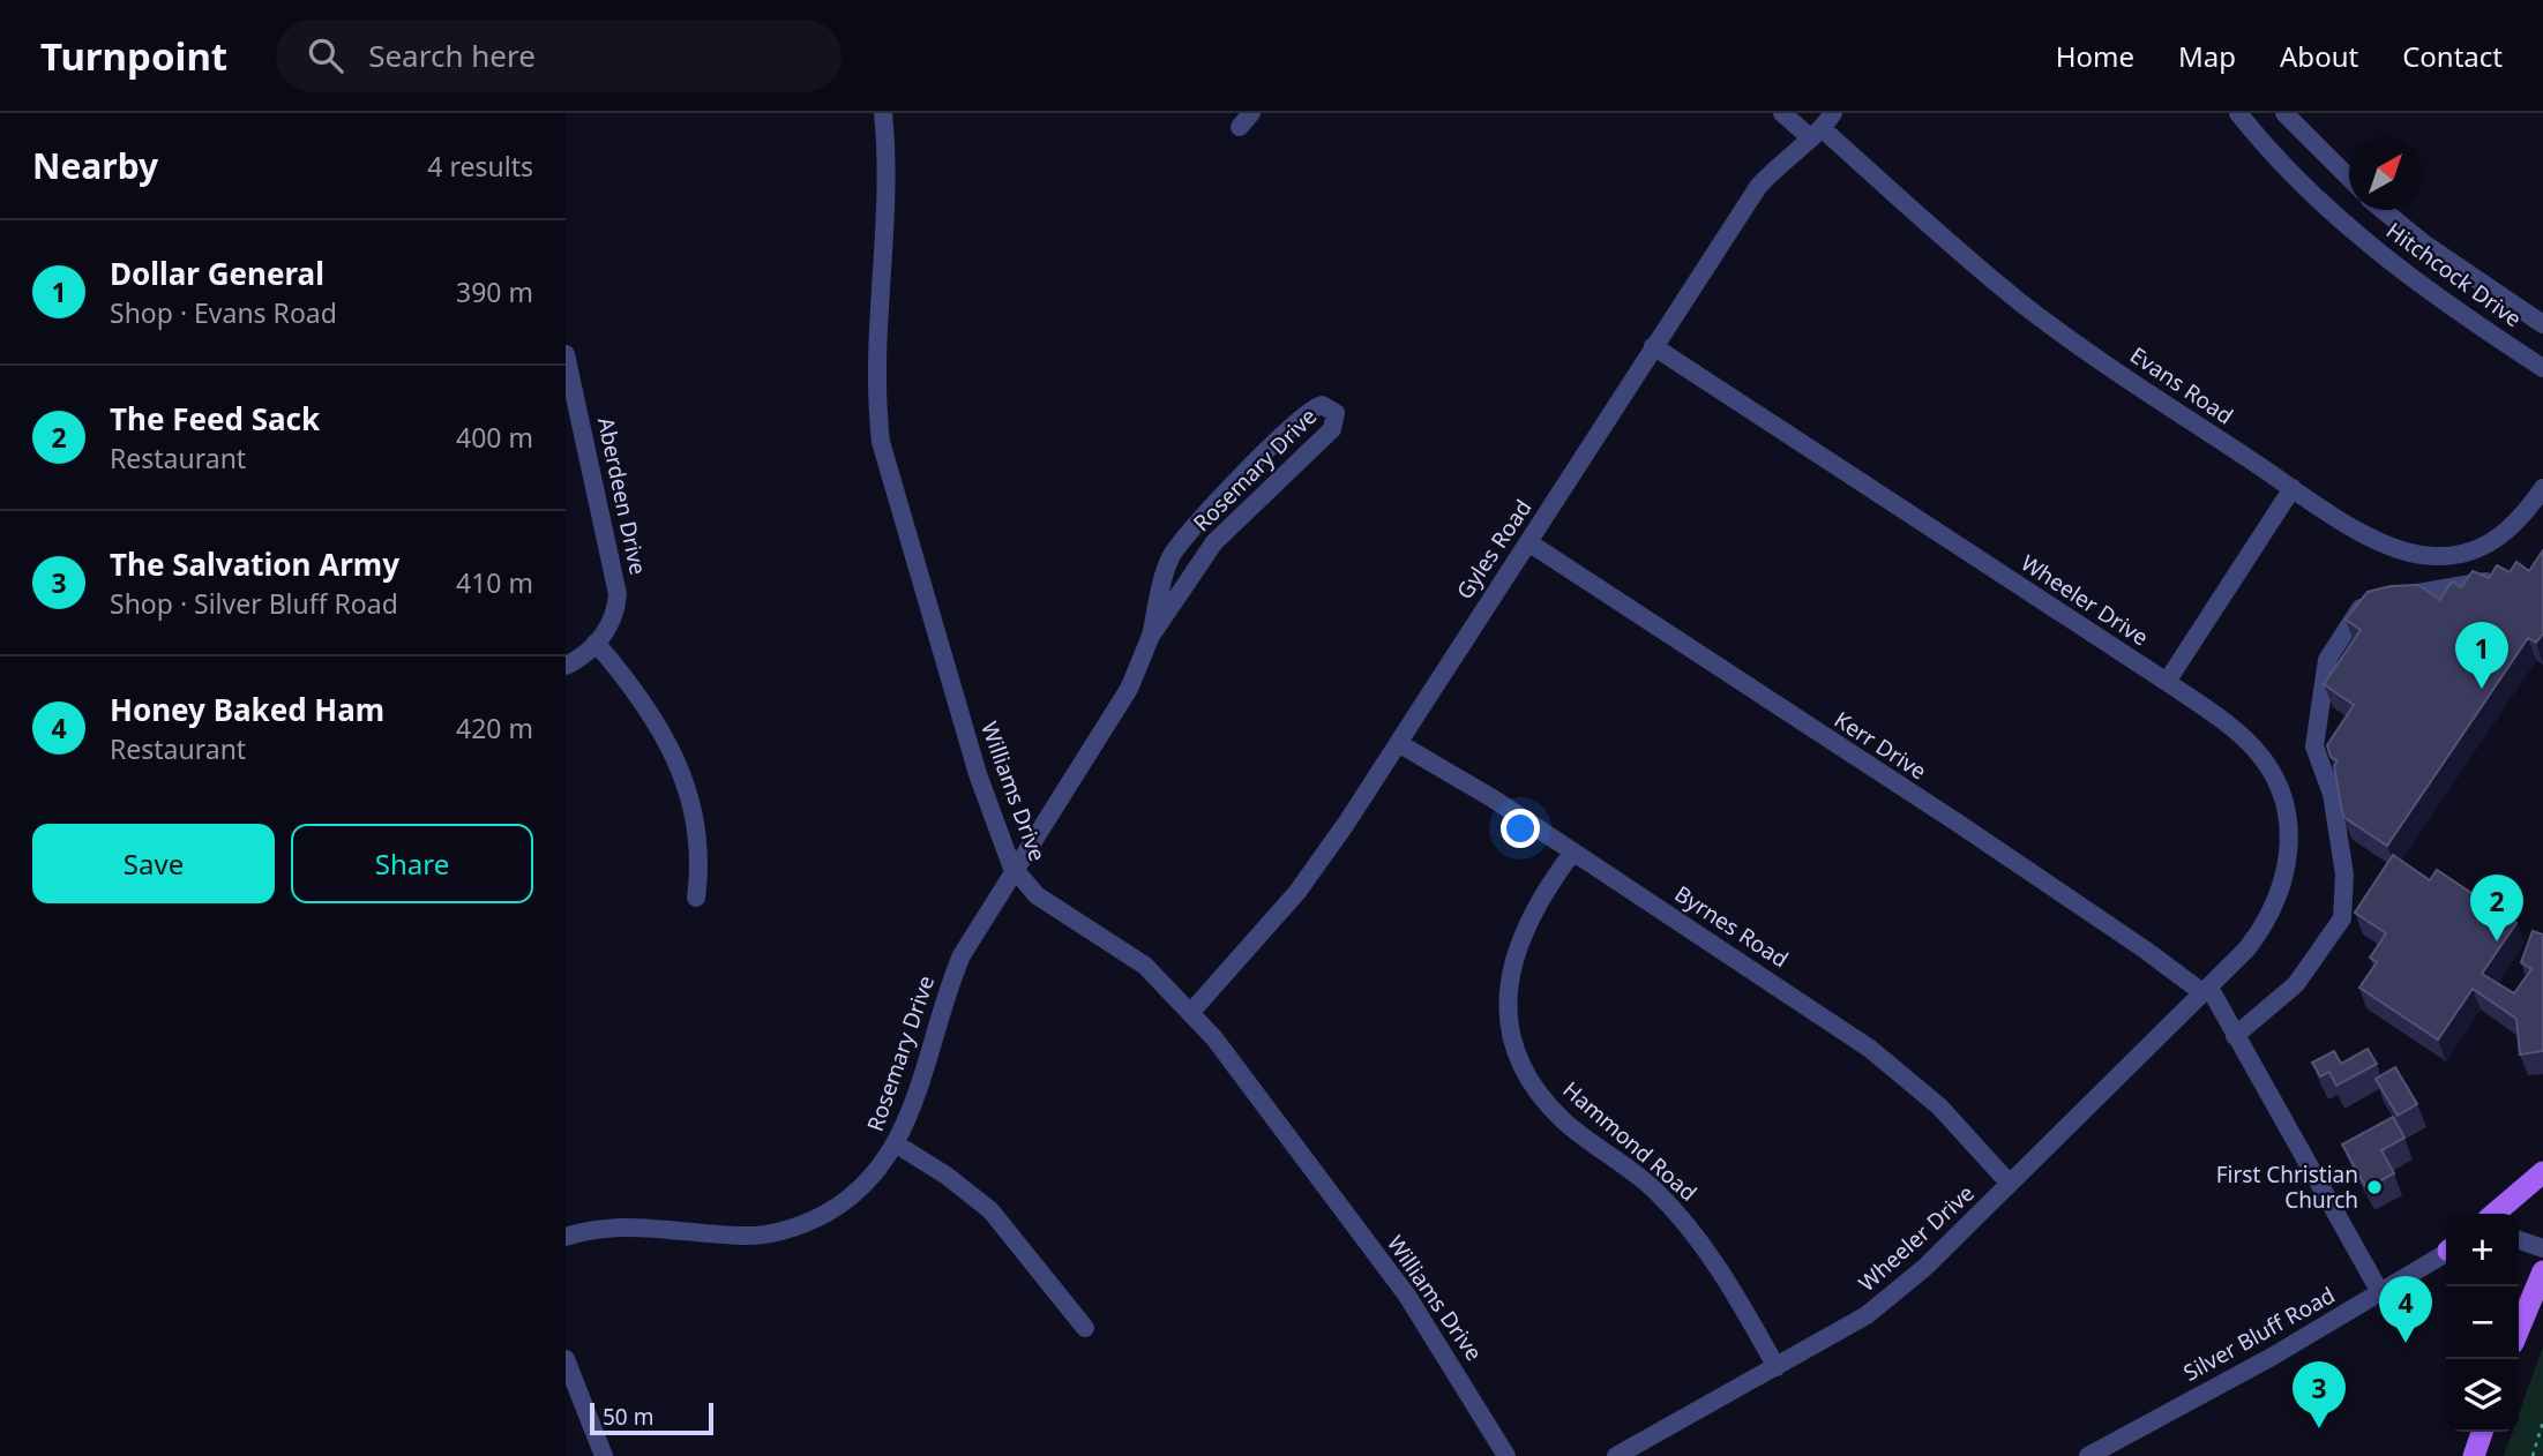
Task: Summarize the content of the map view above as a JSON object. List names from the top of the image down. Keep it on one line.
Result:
{"streets":{"street":["Hitchcock Drive","Evans Road","Rosemary Drive","Aberdeen Drive","Gyles Road","Wheeler Drive","Kerr Drive","Williams Drive","Byrnes Road","Hammond Road","Silver Bluff Road"]},"crossings":[["Evans Road","Gyles Road"],["Rosemary Drive","Williams Drive"],["Gyles Road","Wheeler Drive"],["Gyles Road","Kerr Drive"],["Gyles Road","Williams Drive"],["Gyles Road","Byrnes Road"],["Wheeler Drive","Kerr Drive"],["Wheeler Drive","Byrnes Road"],["Wheeler Drive","Hammond Road"],["Kerr Drive","Silver Bluff Road"],["Byrnes Road","Hammond Road"]],"places":["First Christian Church"],"scale_bar":"50 m","north":"top right","page":{"header":"Turnpoint","search":"Search here","nav":["Home","Map","About","Contact"],"heading":["Nearby","4 results"],"list":[{"mark":"1","name":"Dollar General","note":"Shop · Evans Road","value":"390 m"},{"mark":"2","name":"The Feed Sack","note":"Restaurant","value":"400 m"},{"mark":"3","name":"The Salvation Army","note":"Shop · Silver Bluff Road","value":"410 m"},{"mark":"4","name":"Honey Baked Ham","note":"Restaurant","value":"420 m"}],"pins":["1","2","4","3"],"buttons":["Save","Share"],"map_buttons":["+","−"],"scale":"50 m"}}
